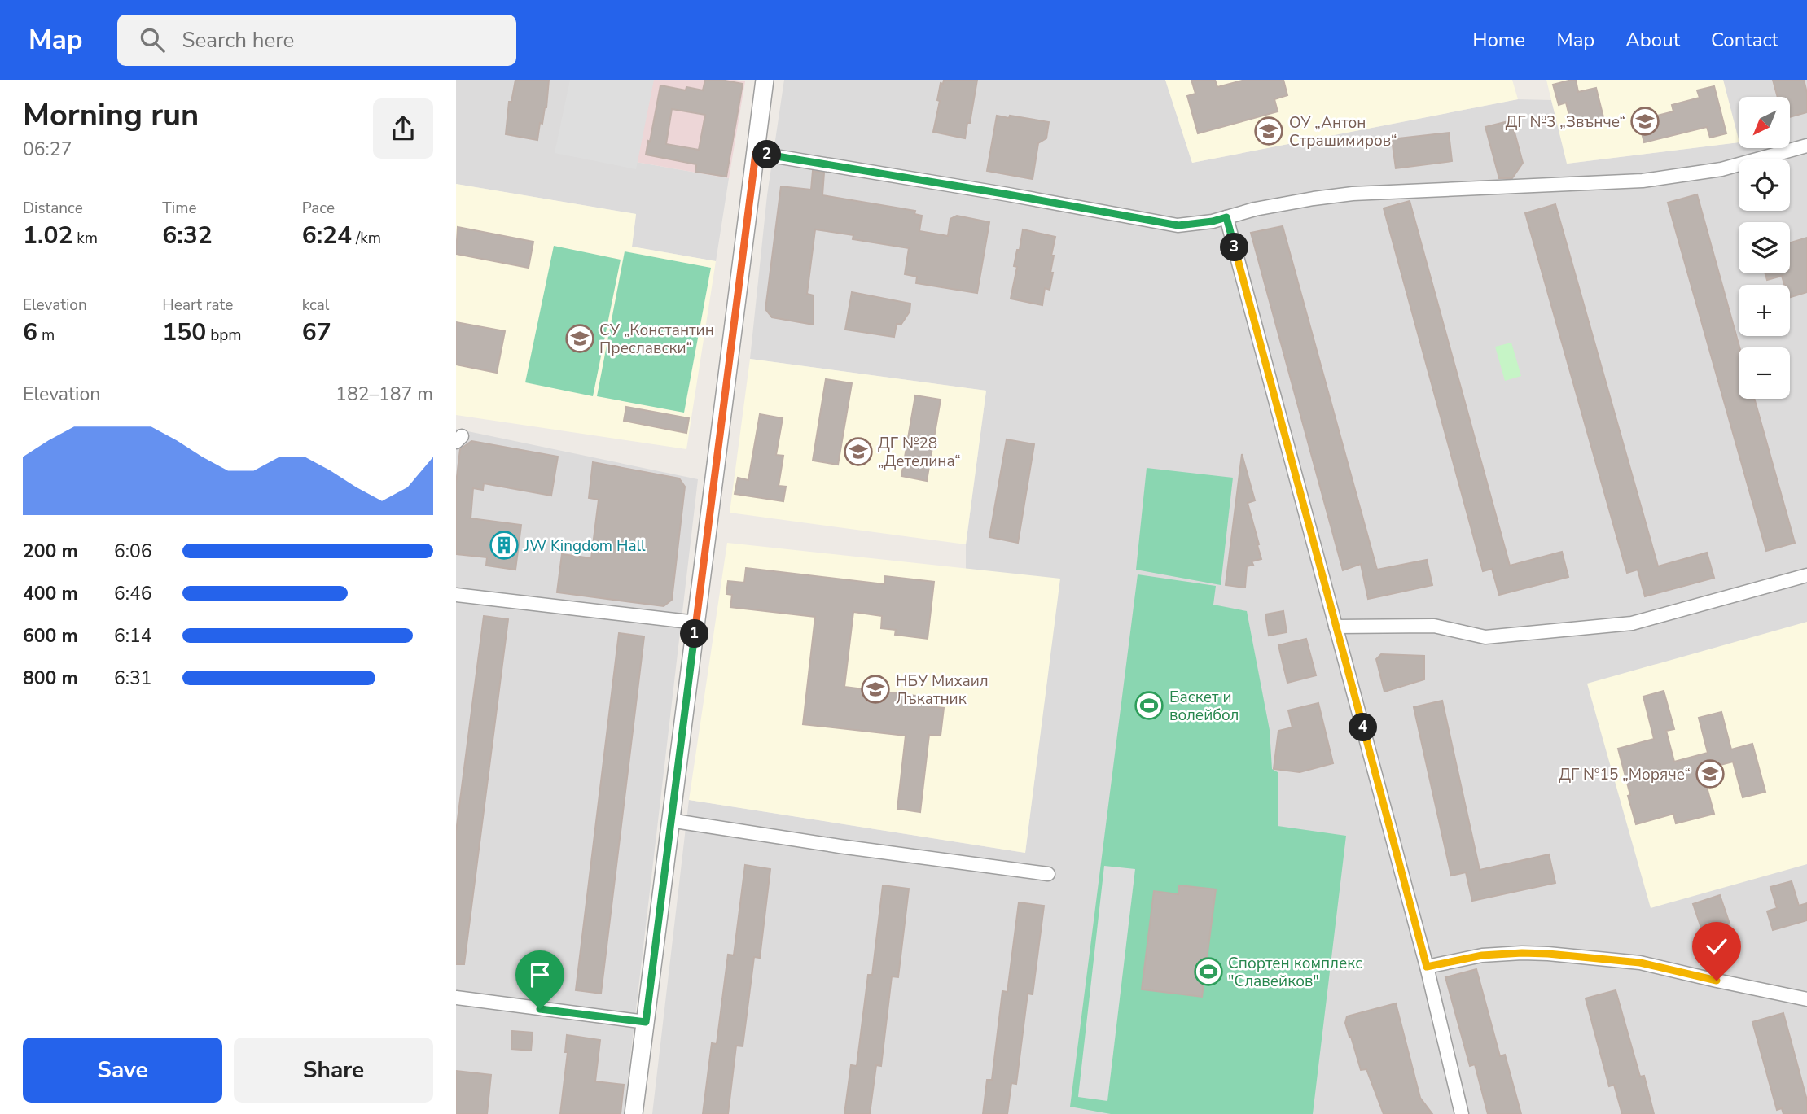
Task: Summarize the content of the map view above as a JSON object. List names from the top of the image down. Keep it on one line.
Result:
{"places":{"school or university":["ДГ №3 „Звънче“","ОУ „Антон Страшимиров“","СУ „Константин Преславски“","ДГ №28 „Детелина“","НБУ Михаил Лъкатник","ДГ №15 „Моряче“"],"building":["JW Kingdom Hall"],"sports":["Баскет и волейбол","Спортен комплекс \"Славейков\""]},"north":"bottom left","page":{"header":"Map","search":"Search here","nav":["Home","Map","About","Contact"],"heading":["Morning run","06:27"],"map_buttons":["+","−"],"pins":["2","3","1","4"],"stats":[["Distance","1.02 km"],["Time","6:32"],["Pace","6:24 /km"],["Elevation","6 m"],["Heart rate","150 bpm"],["kcal","67"]],"chart":["Elevation","182–187 m"],"list":[{"name":"200 m","note":"6:06"},{"name":"400 m","note":"6:46"},{"name":"600 m","note":"6:14"},{"name":"800 m","note":"6:31"}],"buttons":["Save","Share"]}}
